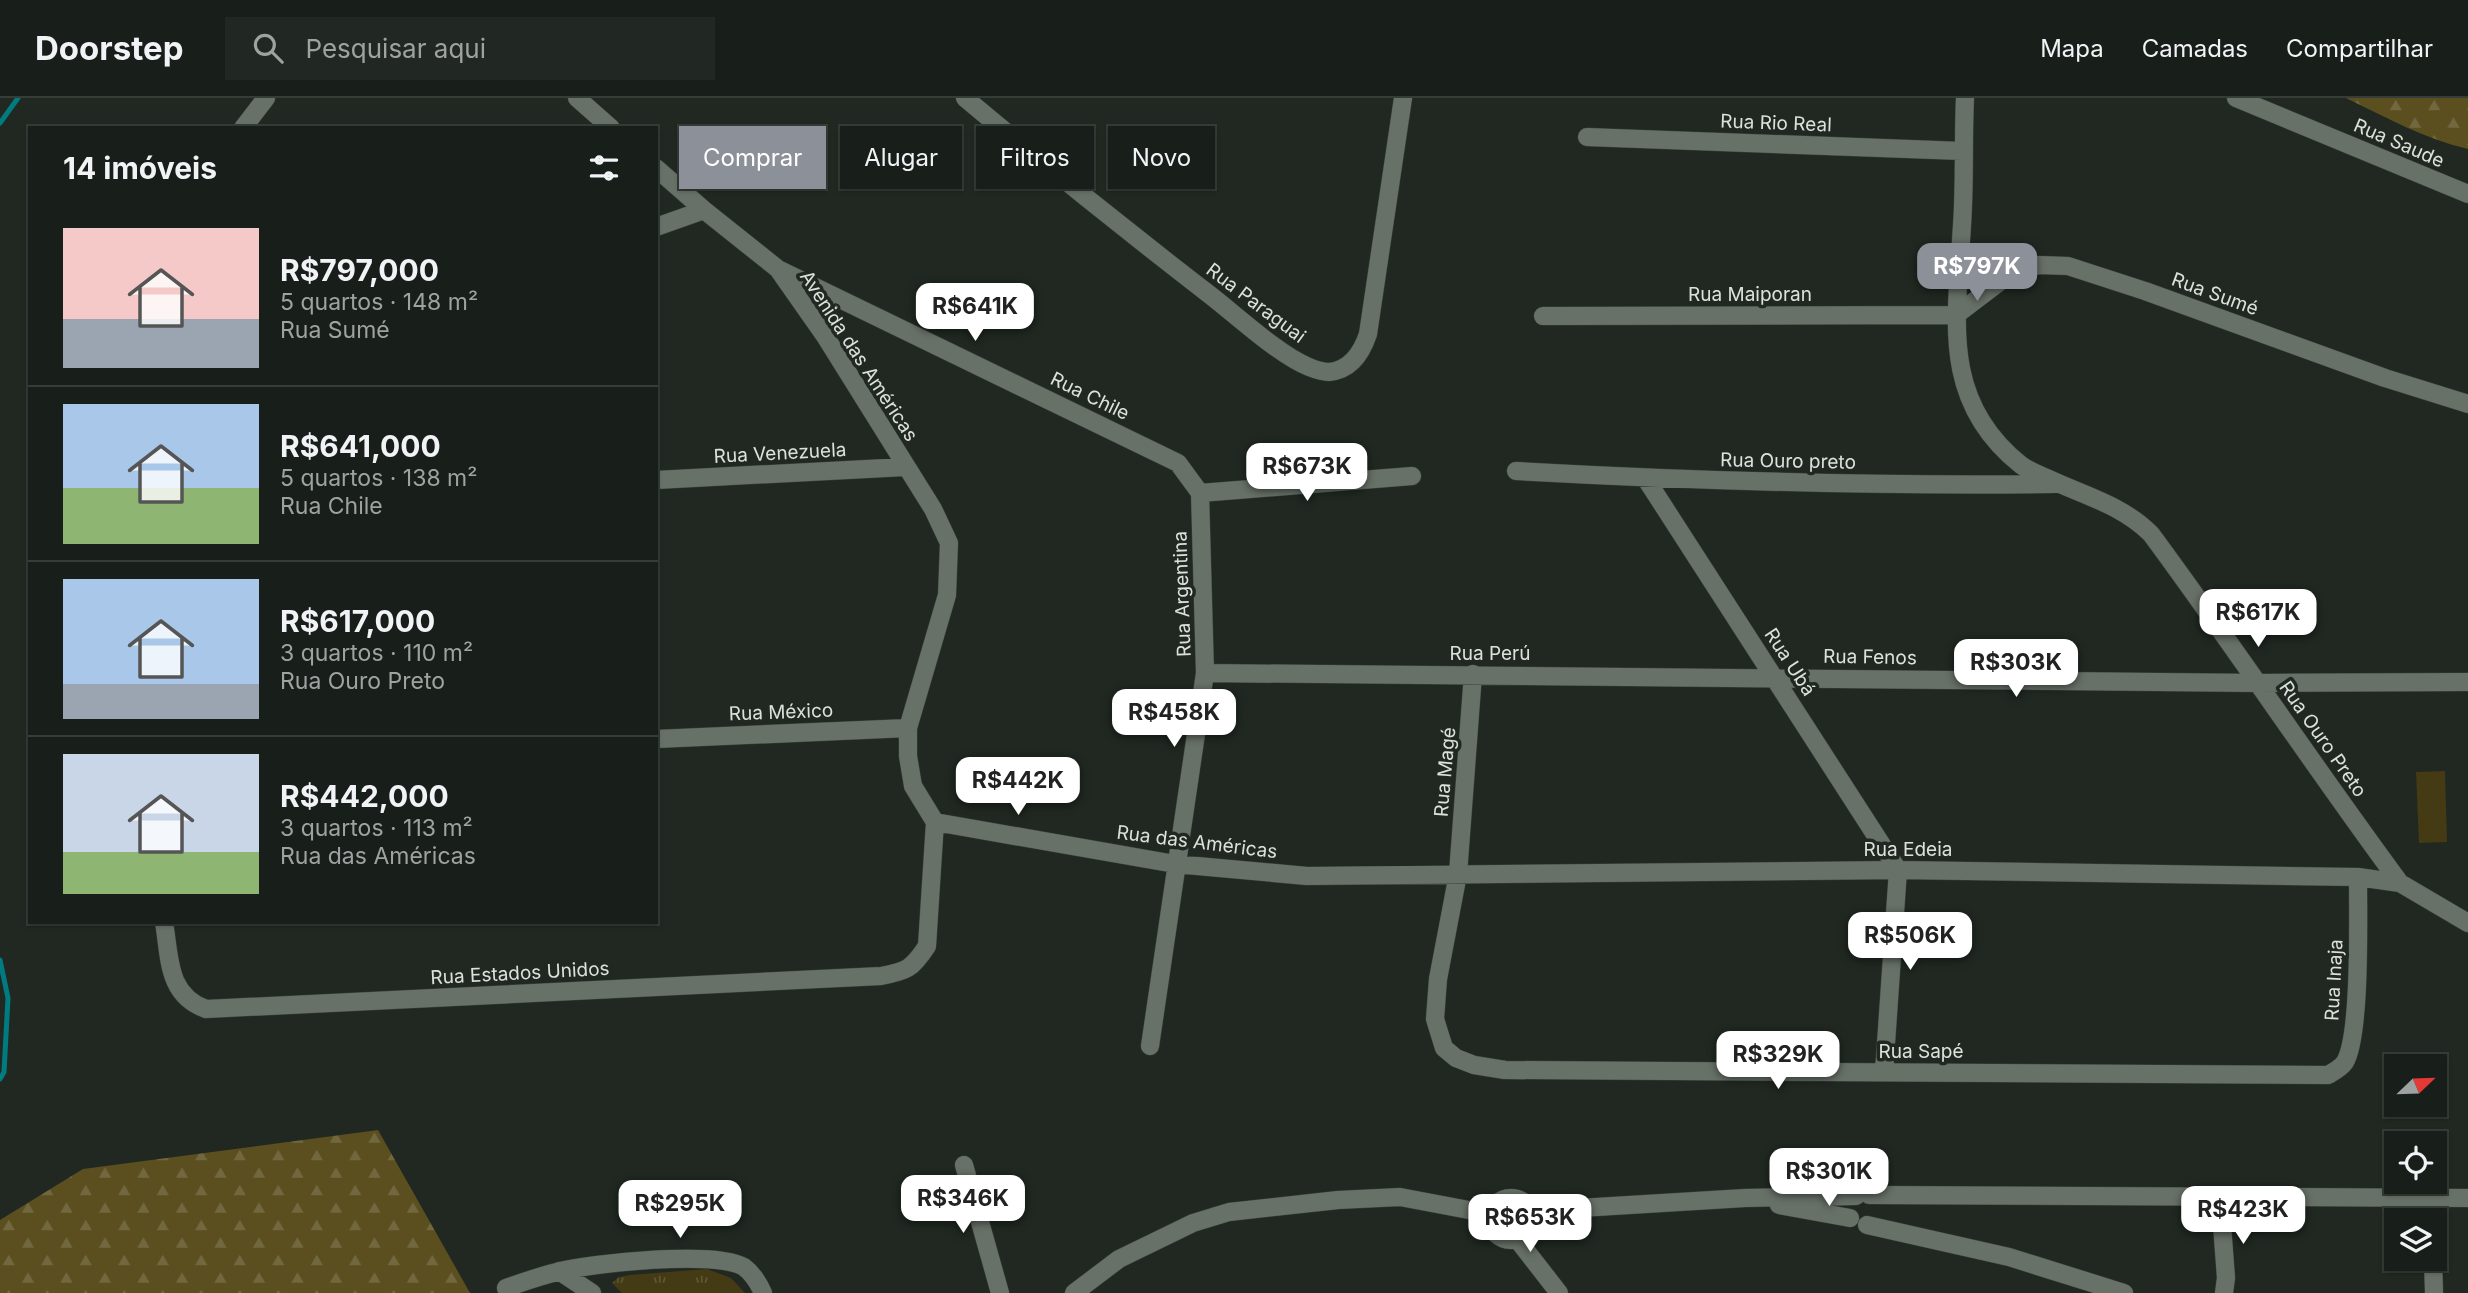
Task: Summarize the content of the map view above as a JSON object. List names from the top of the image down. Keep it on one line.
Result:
{"streets":{"street":["Rua Rio Real","Rua Saude","Rua Maiporan","Rua Sumé","Rua Paraguai","Avenida das Américas","Rua Chile","Rua Venezuela","Rua Ouro preto","Rua Argentina","Rua Perú","Rua Fenos","Rua Ubá","Rua México","Rua Ouro Preto","Rua Magé","Rua das Américas","Rua Edeia","Rua Estados Unidos","Rua Inaja","Rua Sapé"]},"crossings":[["Rua Rio Real","Rua Ouro Preto"],["Rua Maiporan","Rua Sumé"],["Rua Maiporan","Rua Ouro Preto"],["Rua Sumé","Rua Ouro Preto"],["Avenida das Américas","Rua Chile"],["Avenida das Américas","Rua Venezuela"],["Rua Chile","Rua Argentina"],["Rua Ouro preto","Rua Ubá"],["Rua Ouro preto","Rua Ouro Preto"],["Rua Argentina","Rua Perú"],["Rua Argentina","Rua das Américas"],["Rua Perú","Rua Fenos"],["Rua Perú","Rua Ubá"],["Rua Perú","Rua Magé"],["Rua Fenos","Rua Ubá"],["Rua Fenos","Rua Ouro Preto"],["Rua Ubá","Rua Edeia"],["Rua Ouro Preto","Rua Edeia"],["Rua Ouro Preto","Rua Inaja"],["Rua Magé","Rua das Américas"],["Rua Magé","Rua Edeia"],["Rua Magé","Rua Sapé"],["Rua das Américas","Rua Edeia"],["Rua das Américas","Rua Estados Unidos"],["Rua das Américas","Rua Sapé"],["Rua Edeia","Rua Inaja"],["Rua Edeia","Rua Sapé"],["Rua Inaja","Rua Sapé"]],"north":"top right","page":{"header":"Doorstep","search":"Pesquisar aqui","nav":["Mapa","Camadas","Compartilhar"],"chip":["Comprar","Alugar","Filtros","Novo"],"heading":"14 imóveis","list":[{"name":"R$797,000","note":"5 quartos · 148 m² · Rua Sumé"},{"name":"R$641,000","note":"5 quartos · 138 m² · Rua Chile"},{"name":"R$617,000","note":"3 quartos · 110 m² · Rua Ouro Preto"},{"name":"R$442,000","note":"3 quartos · 113 m² · Rua das Américas"}],"price":["R$797K","R$641K","R$673K","R$617K","R$303K","R$458K","R$442K","R$506K","R$329K","R$301K","R$346K","R$295K","R$423K","R$653K"]}}
